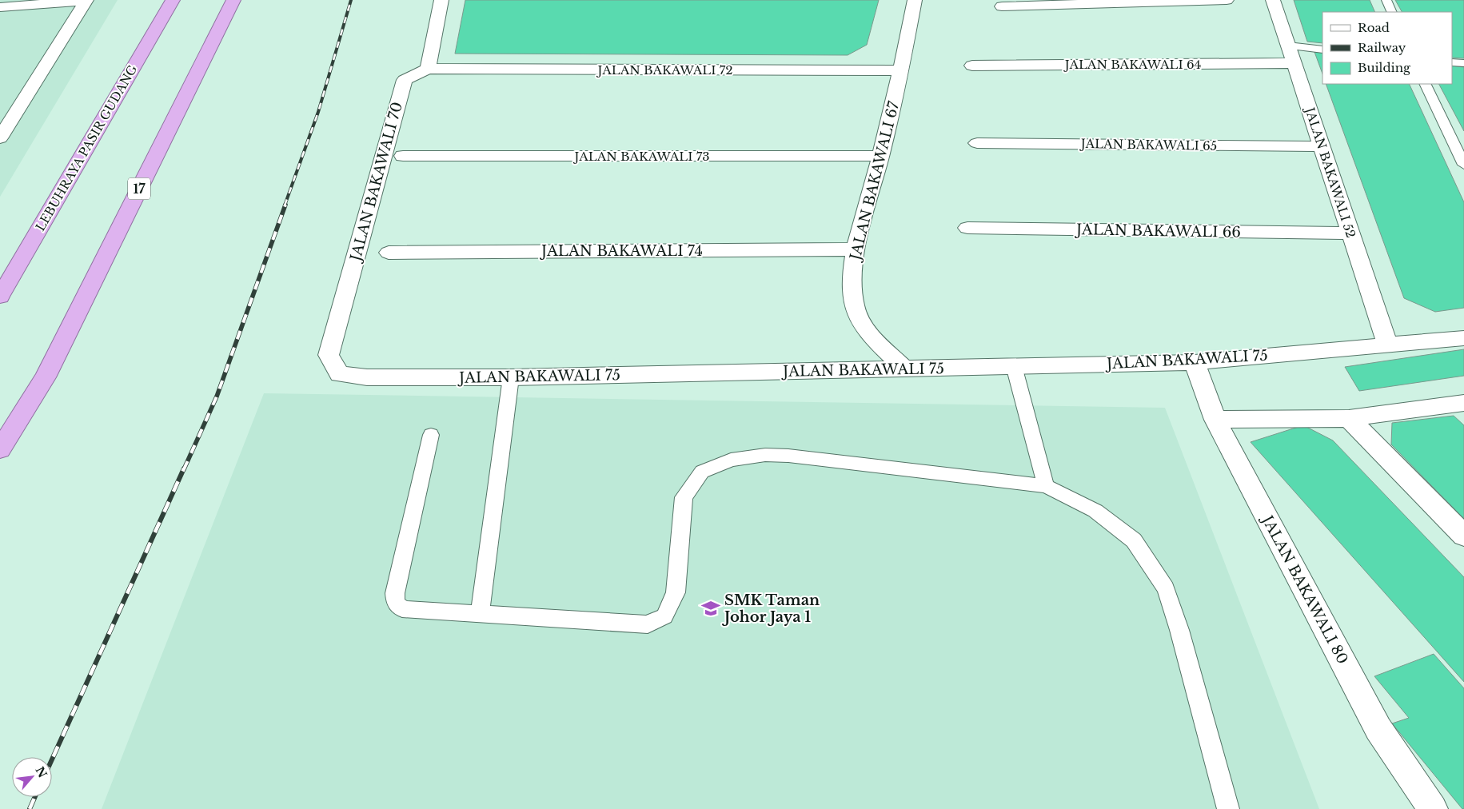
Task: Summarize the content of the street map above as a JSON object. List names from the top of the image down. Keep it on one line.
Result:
{"streets":{"highway":["LEBUHRAYA PASIR GUDANG","17"],"street":["JALAN BAKAWALI 64","JALAN BAKAWALI 72","JALAN BAKAWALI 65","JALAN BAKAWALI 73","JALAN BAKAWALI 52","JALAN BAKAWALI 67","JALAN BAKAWALI 70","JALAN BAKAWALI 66","JALAN BAKAWALI 74","JALAN BAKAWALI 75","JALAN BAKAWALI 80"]},"crossings":[["JALAN BAKAWALI 64","JALAN BAKAWALI 52"],["JALAN BAKAWALI 72","JALAN BAKAWALI 67"],["JALAN BAKAWALI 72","JALAN BAKAWALI 70"],["JALAN BAKAWALI 65","JALAN BAKAWALI 52"],["JALAN BAKAWALI 73","JALAN BAKAWALI 67"],["JALAN BAKAWALI 52","JALAN BAKAWALI 66"],["JALAN BAKAWALI 52","JALAN BAKAWALI 75"],["JALAN BAKAWALI 67","JALAN BAKAWALI 74"],["JALAN BAKAWALI 67","JALAN BAKAWALI 75"],["JALAN BAKAWALI 70","JALAN BAKAWALI 75"],["JALAN BAKAWALI 75","JALAN BAKAWALI 80"]],"places":{"school or university":["SMK Taman Johor Jaya 1"]},"legend":["Road","Railway","Building"],"north":"top right"}
